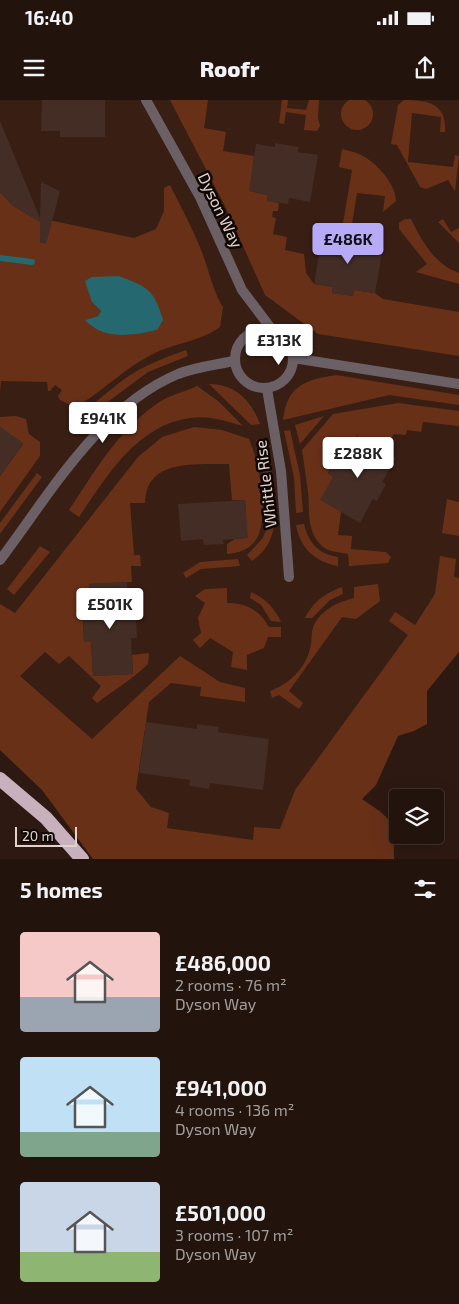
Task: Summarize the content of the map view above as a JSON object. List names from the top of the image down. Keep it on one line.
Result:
{"streets":{"street":["Dyson Way","Whittle Rise"]},"crossings":[["Dyson Way","Whittle Rise"]],"scale_bar":"20 m","page":{"status":"16:40","header":"Roofr","price":["£486K","£313K","£941K","£288K","£501K"],"scale":"20 m","heading":"5 homes","list":[{"name":"£486,000","note":"2 rooms · 76 m² · Dyson Way"},{"name":"£941,000","note":"4 rooms · 136 m² · Dyson Way"},{"name":"£501,000","note":"3 rooms · 107 m² · Dyson Way"}]}}
